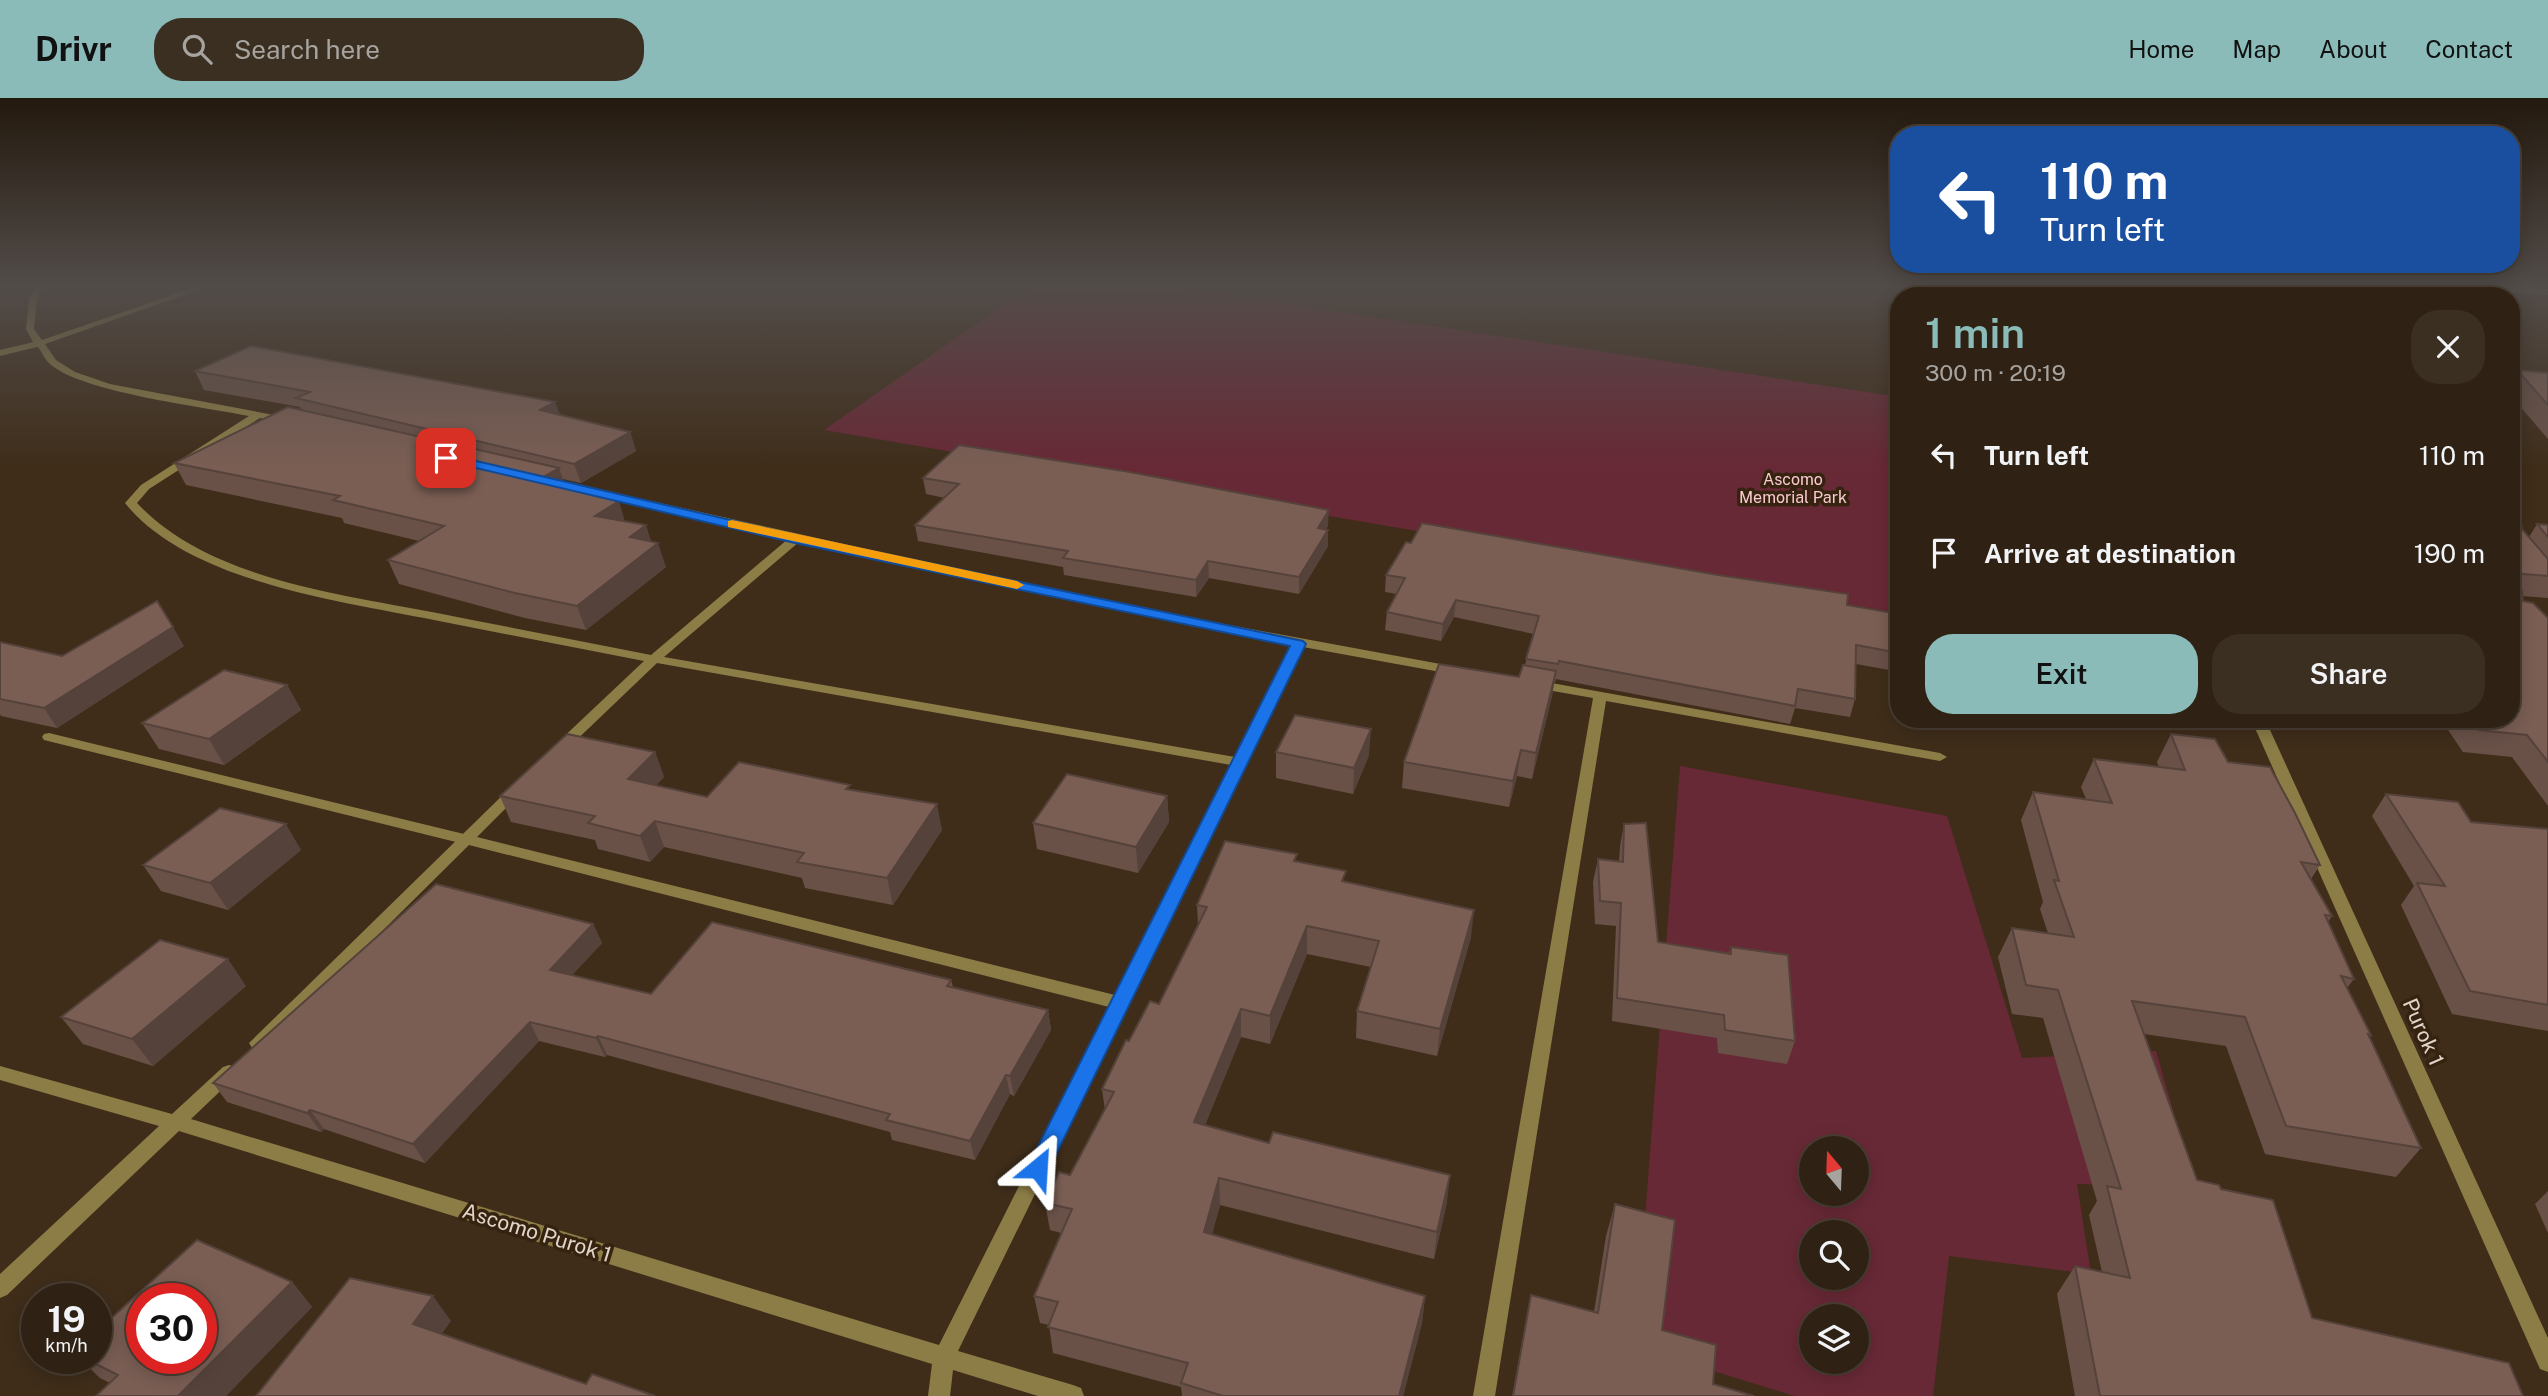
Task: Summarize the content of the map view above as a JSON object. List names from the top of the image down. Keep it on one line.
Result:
{"streets":{"street":["Purok 1","Ascomo Purok 1"]},"parks":["Ascomo Memorial Park"],"north":"top","page":{"header":"Drivr","search":"Search here","nav":["Home","Map","About","Contact"],"turn":["110 m","Turn left"],"heading":["1 min","300 m · 20:19"],"list":[{"name":"Turn left","value":"110 m"},{"name":"Arrive at destination","value":"190 m"}],"buttons":["Exit","Share"],"speed":"19 km/h","limit":"30"}}
